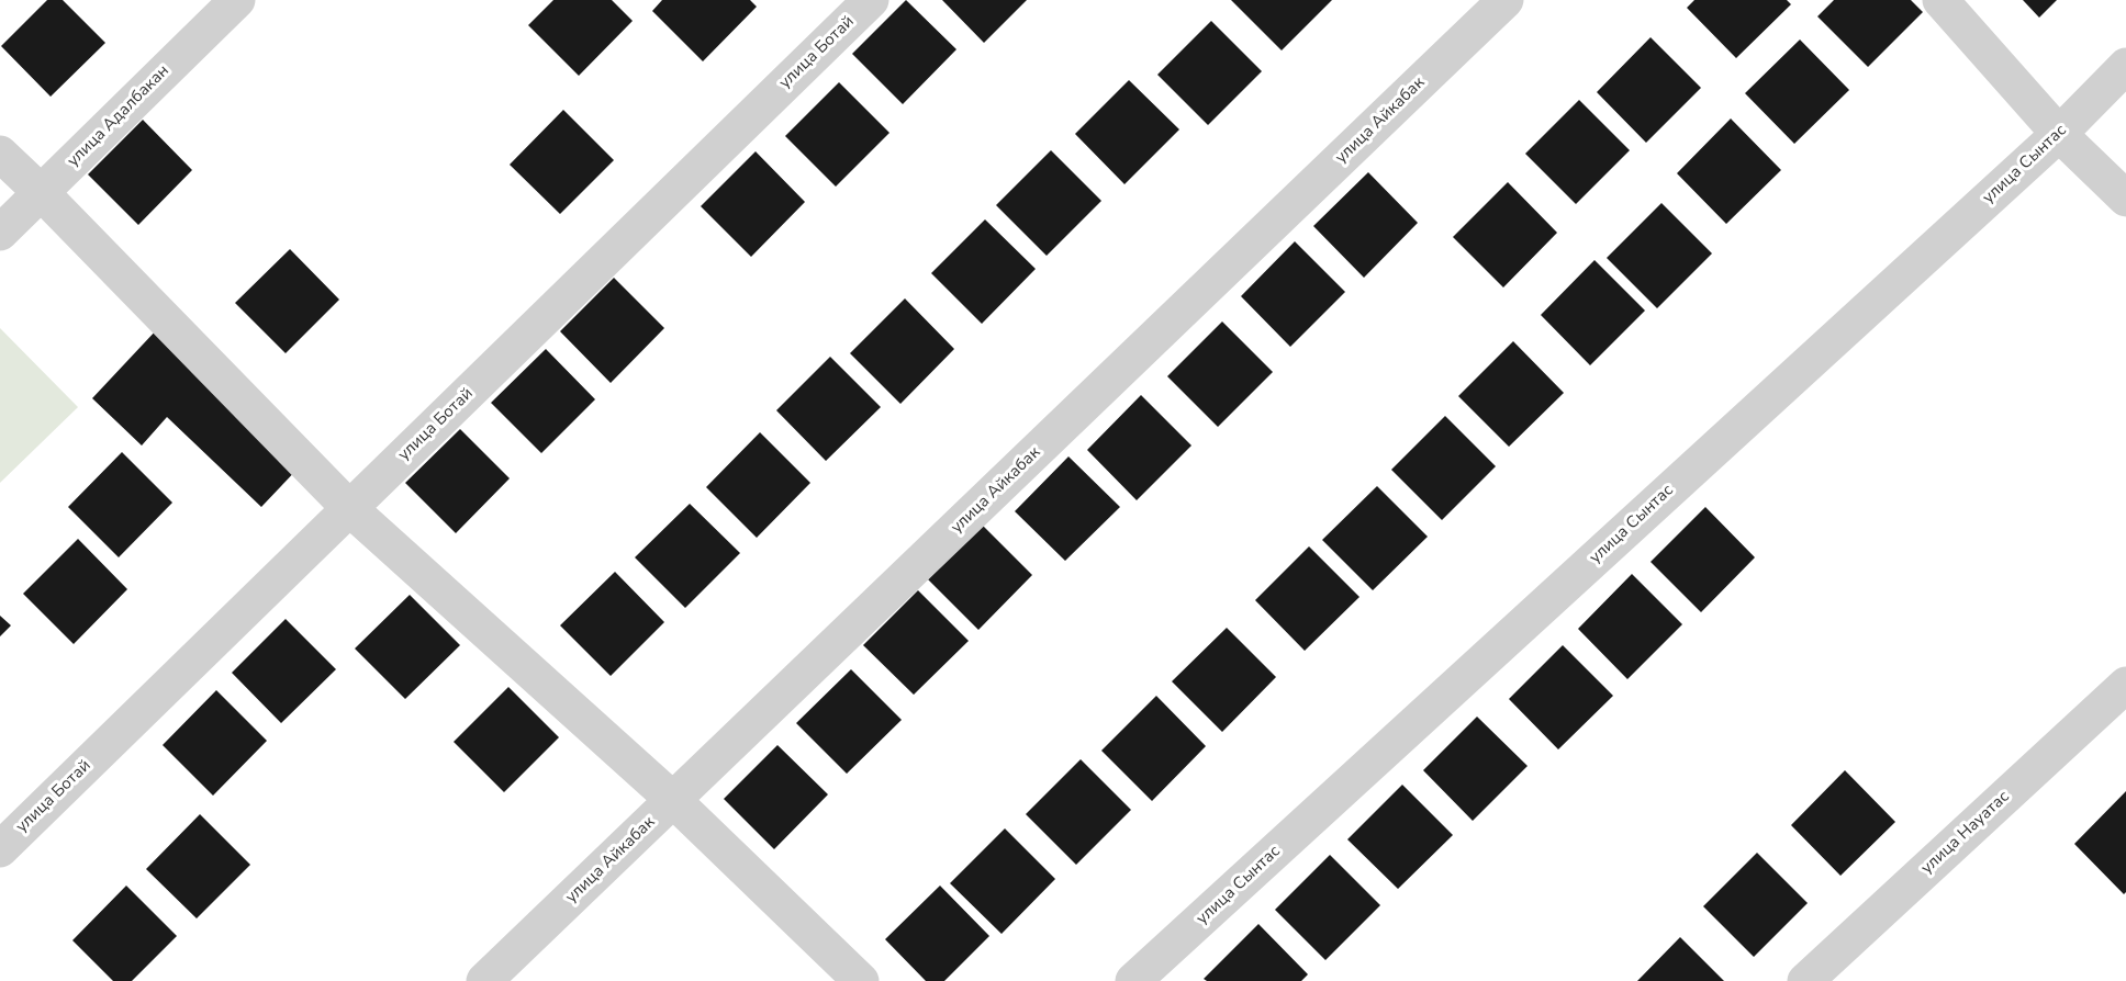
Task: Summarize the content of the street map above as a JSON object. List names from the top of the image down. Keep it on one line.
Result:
{"streets":{"street":["улица Ботай","улица Адалбакан","улица Айкабак","улица Сынтас","улица Науатас"]}}
